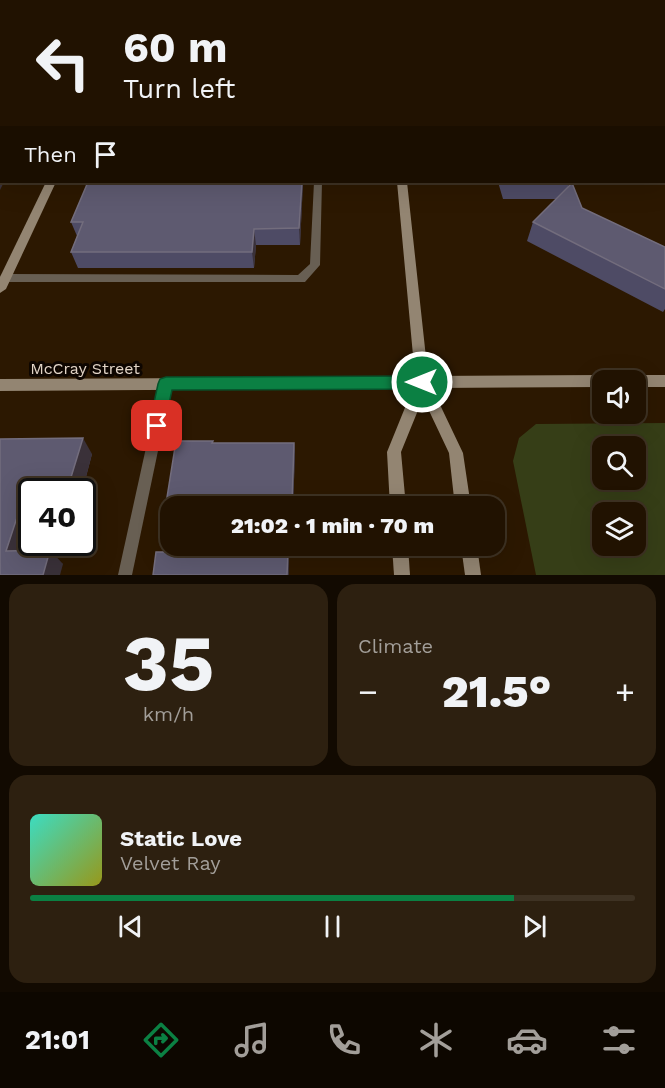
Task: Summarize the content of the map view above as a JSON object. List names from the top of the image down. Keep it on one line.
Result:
{"streets":{"street":["McCray Street"]},"page":{"turn":["60 m","Turn left"],"then":"Then","limit":"40","trip":"21:02 · 1 min · 70 m","tile":[["35","km/h"],"Climate"],"heat":["−","21.5°","+"],"song":["Static Love","Velvet Ray"],"tabs":"21:01"}}
